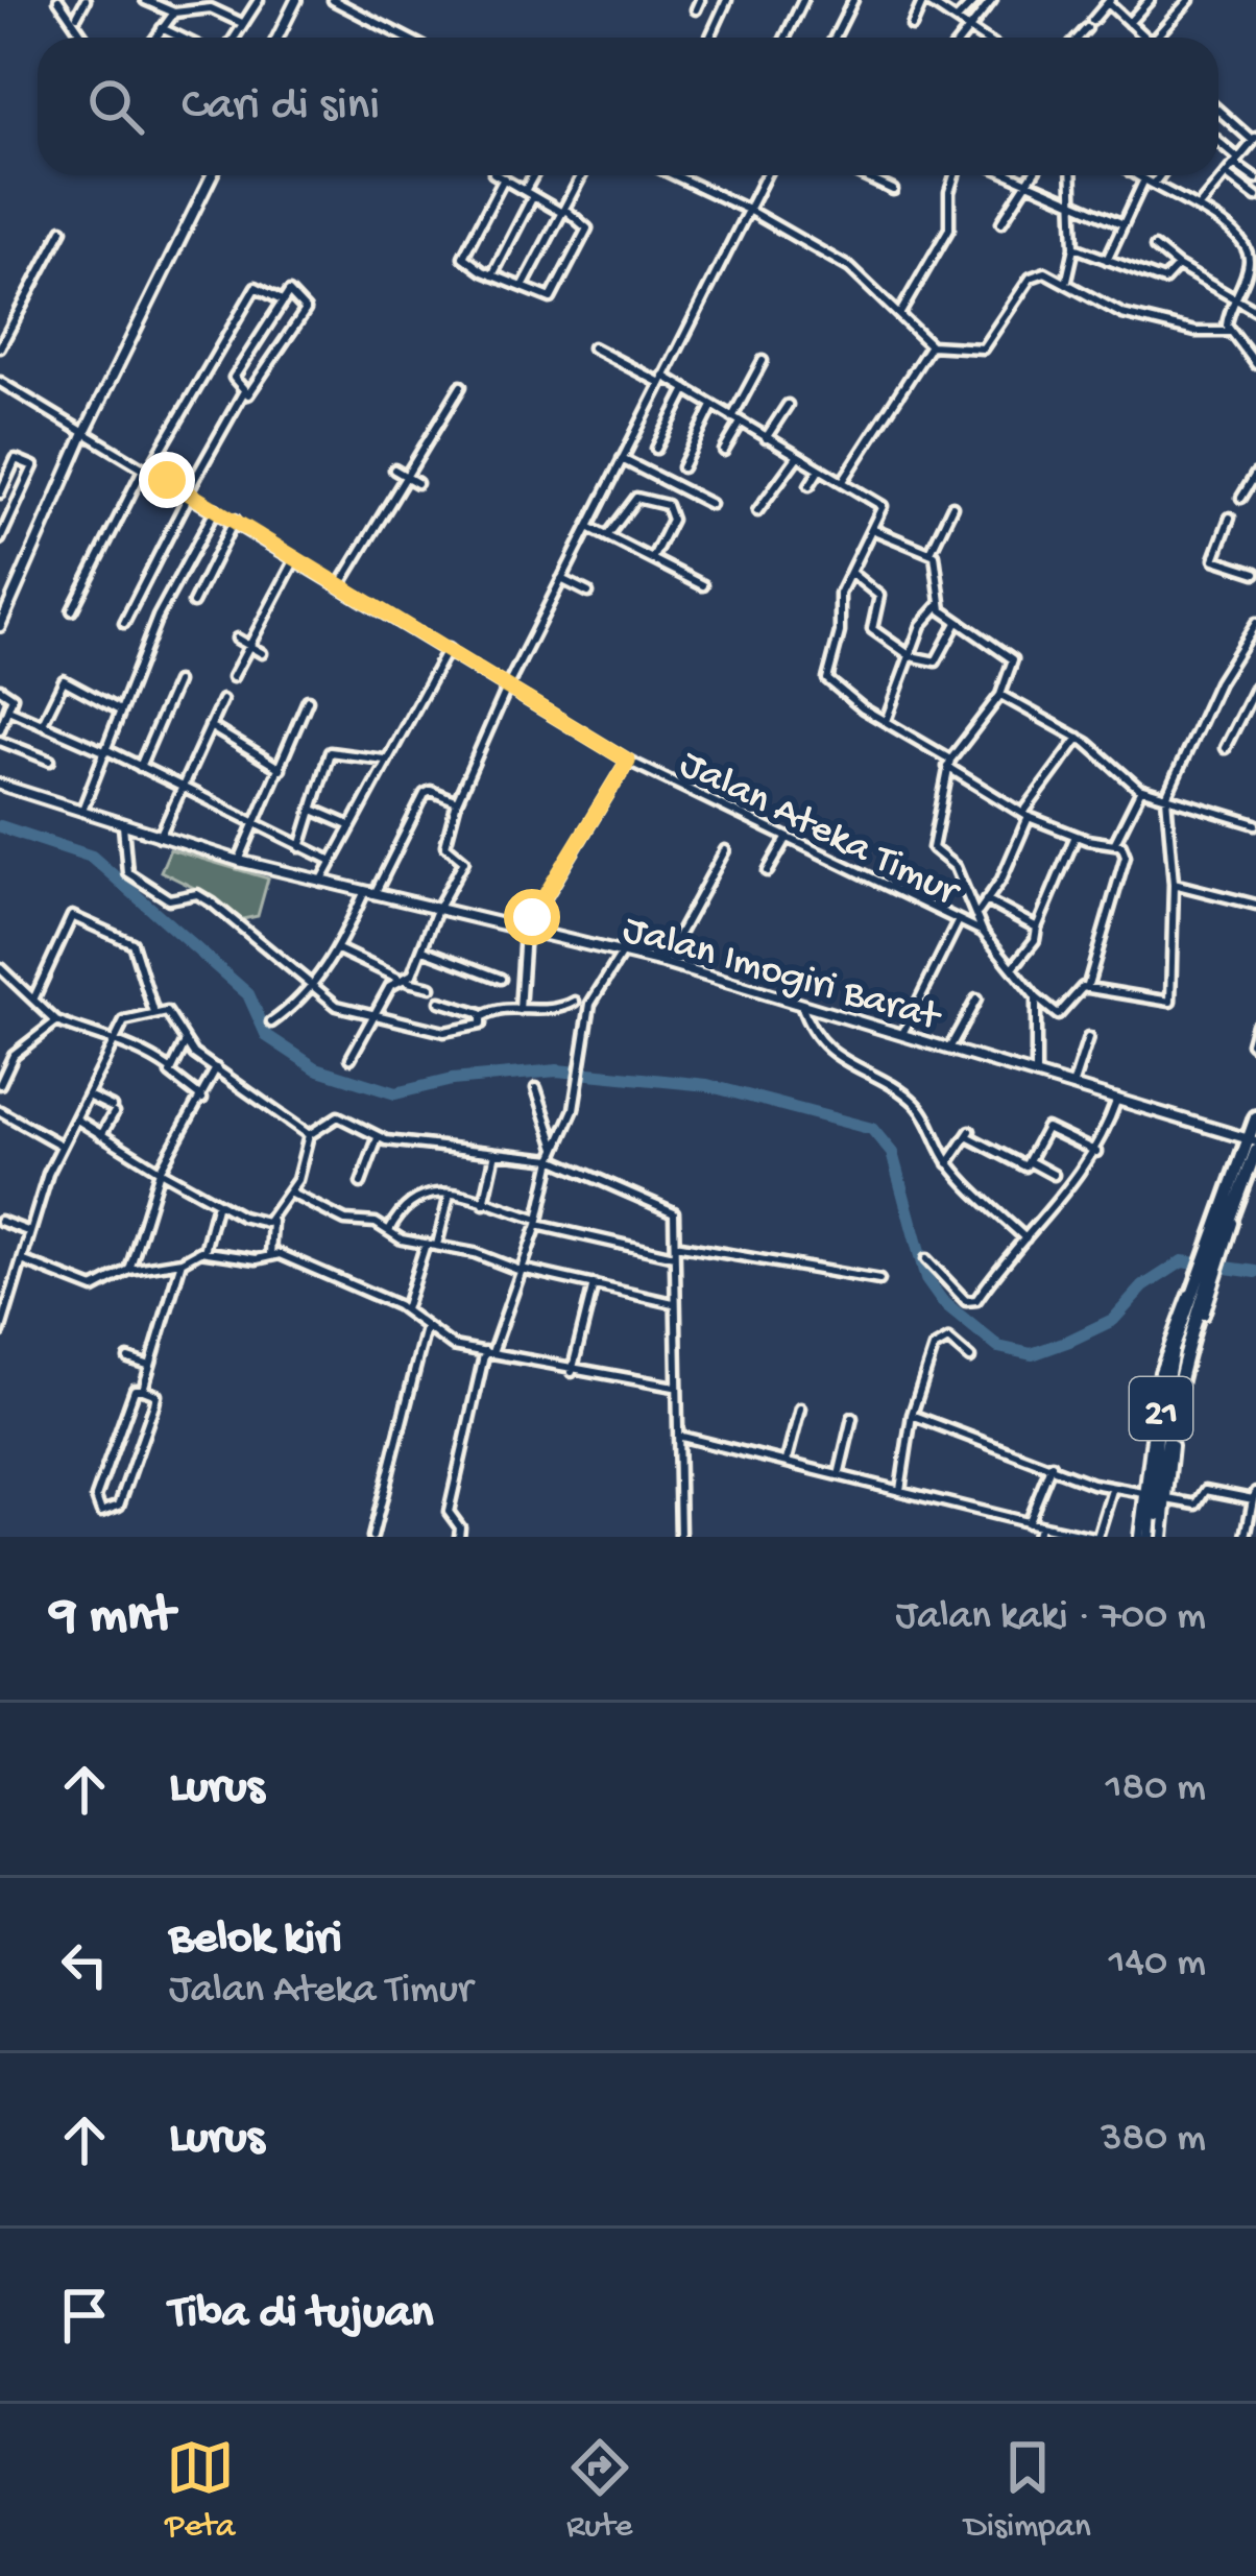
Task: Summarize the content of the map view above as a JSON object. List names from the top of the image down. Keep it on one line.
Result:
{"streets":{"highway":["21"],"main road":["Jalan Imogiri Barat"],"street":["Jalan Ateka Timur"]},"crossings":[["Jalan Imogiri Barat","21"]],"page":{"search":"Cari di sini","heading":["9 mnt","Jalan kaki · 700 m"],"list":[["Lurus","180 m"],["Belok kiri","Jalan Ateka Timur","140 m"],["Lurus","380 m"],"Tiba di tujuan"],"nav":["Peta","Rute","Disimpan"]}}
